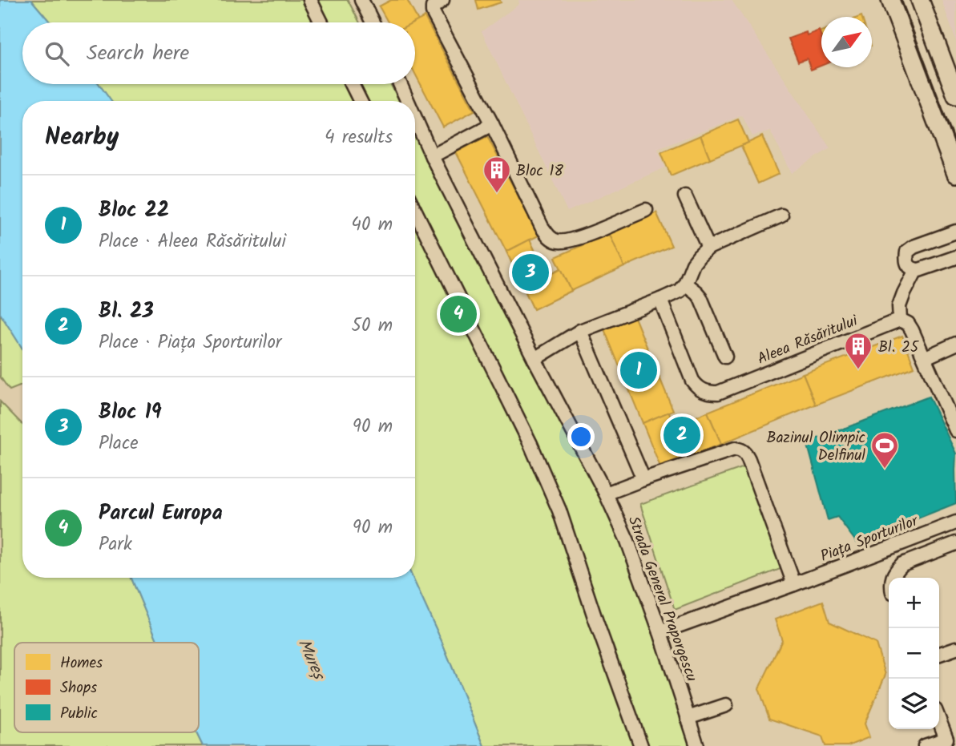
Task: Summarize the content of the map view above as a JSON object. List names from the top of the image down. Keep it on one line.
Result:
{"streets":{"street":["Aleea Răsăritului","Piața Sporturilor","Strada General Praporgescu"]},"crossings":[["Piața Sporturilor","Strada General Praporgescu"]],"water":["Mureș"],"places":{"building":["Bloc 18","Bl. 25"],"sports":["Bazinul Olimpic Delfinul"]},"legend":["Homes","Shops","Public"],"north":"top right","page":{"search":"Search here","heading":["Nearby","4 results"],"list":[{"mark":"1","name":"Bloc 22","note":"Place · Aleea Răsăritului","value":"40 m"},{"mark":"2","name":"Bl. 23","note":"Place · Piața Sporturilor","value":"50 m"},{"mark":"3","name":"Bloc 19","note":"Place","value":"90 m"},{"mark":"4","name":"Parcul Europa","note":"Park","value":"90 m"}],"pins":["3","4","1","2"],"map_buttons":["+","−"]}}
